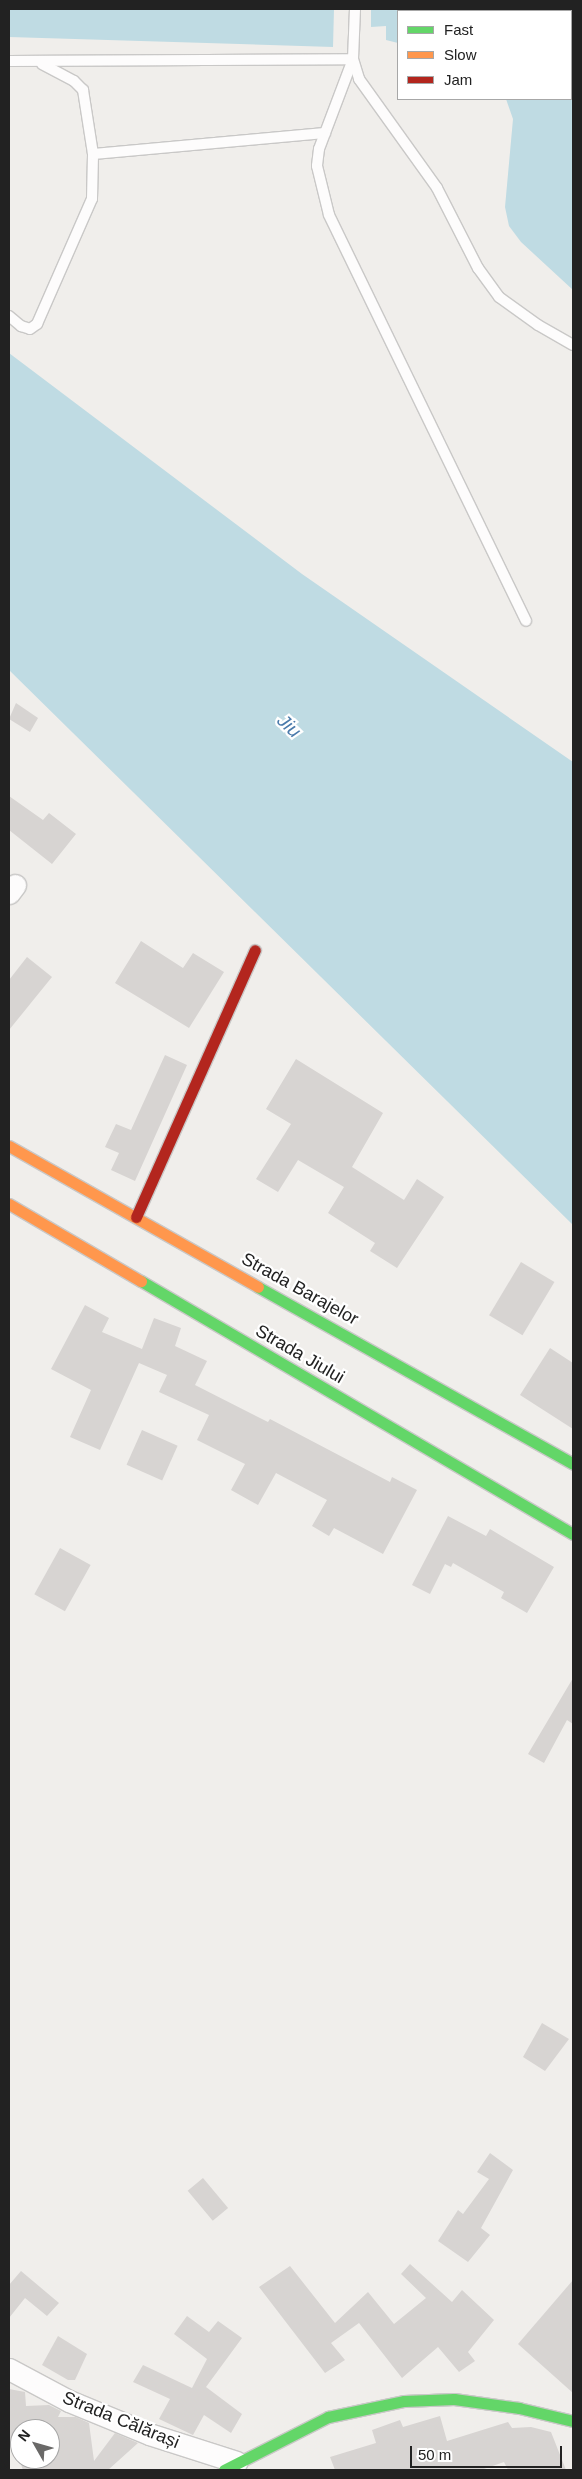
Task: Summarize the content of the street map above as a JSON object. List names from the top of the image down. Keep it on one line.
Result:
{"streets":{"street":["Strada Barajelor","Strada Jiului","Strada Călărași"]},"water":["Jiu"],"legend":["Fast","Slow","Jam"],"scale_bar":"50 m","north":"top left"}
